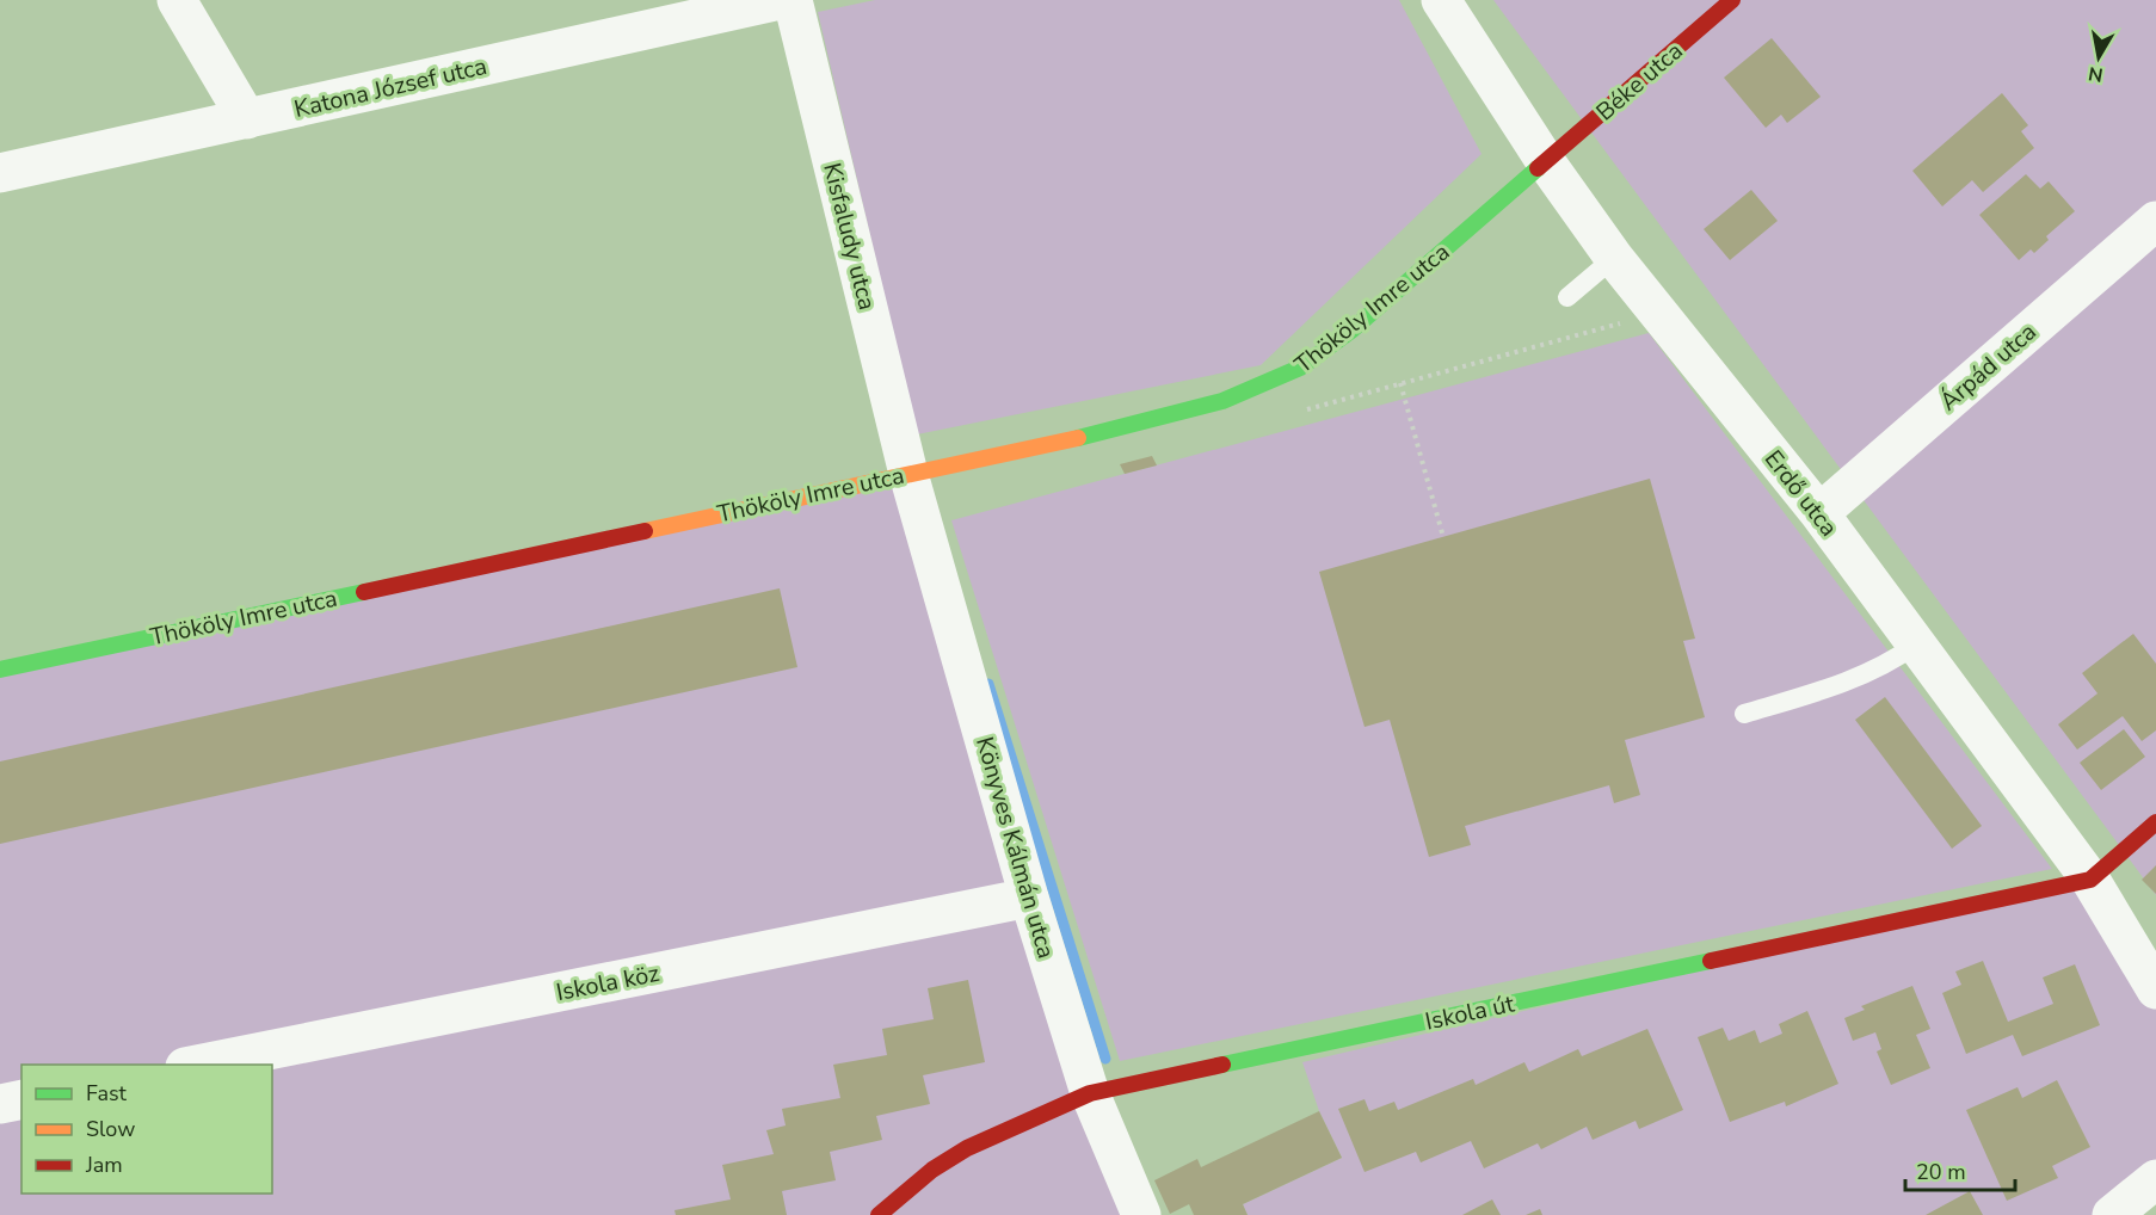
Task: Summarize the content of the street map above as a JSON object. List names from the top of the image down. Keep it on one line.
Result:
{"streets":{"street":["Béke utca","Katona József utca","Kisfaludy utca","Thököly Imre utca","Árpád utca","Erdő utca","Könyves Kálmán utca","Iskola köz","Iskola út"]},"crossings":[["Béke utca","Thököly Imre utca"],["Béke utca","Erdő utca"],["Kisfaludy utca","Thököly Imre utca"],["Kisfaludy utca","Könyves Kálmán utca"],["Thököly Imre utca","Erdő utca"],["Thököly Imre utca","Könyves Kálmán utca"],["Árpád utca","Erdő utca"],["Erdő utca","Iskola út"],["Könyves Kálmán utca","Iskola köz"],["Könyves Kálmán utca","Iskola út"]],"legend":["Fast","Slow","Jam"],"scale_bar":"20 m","north":"bottom"}
